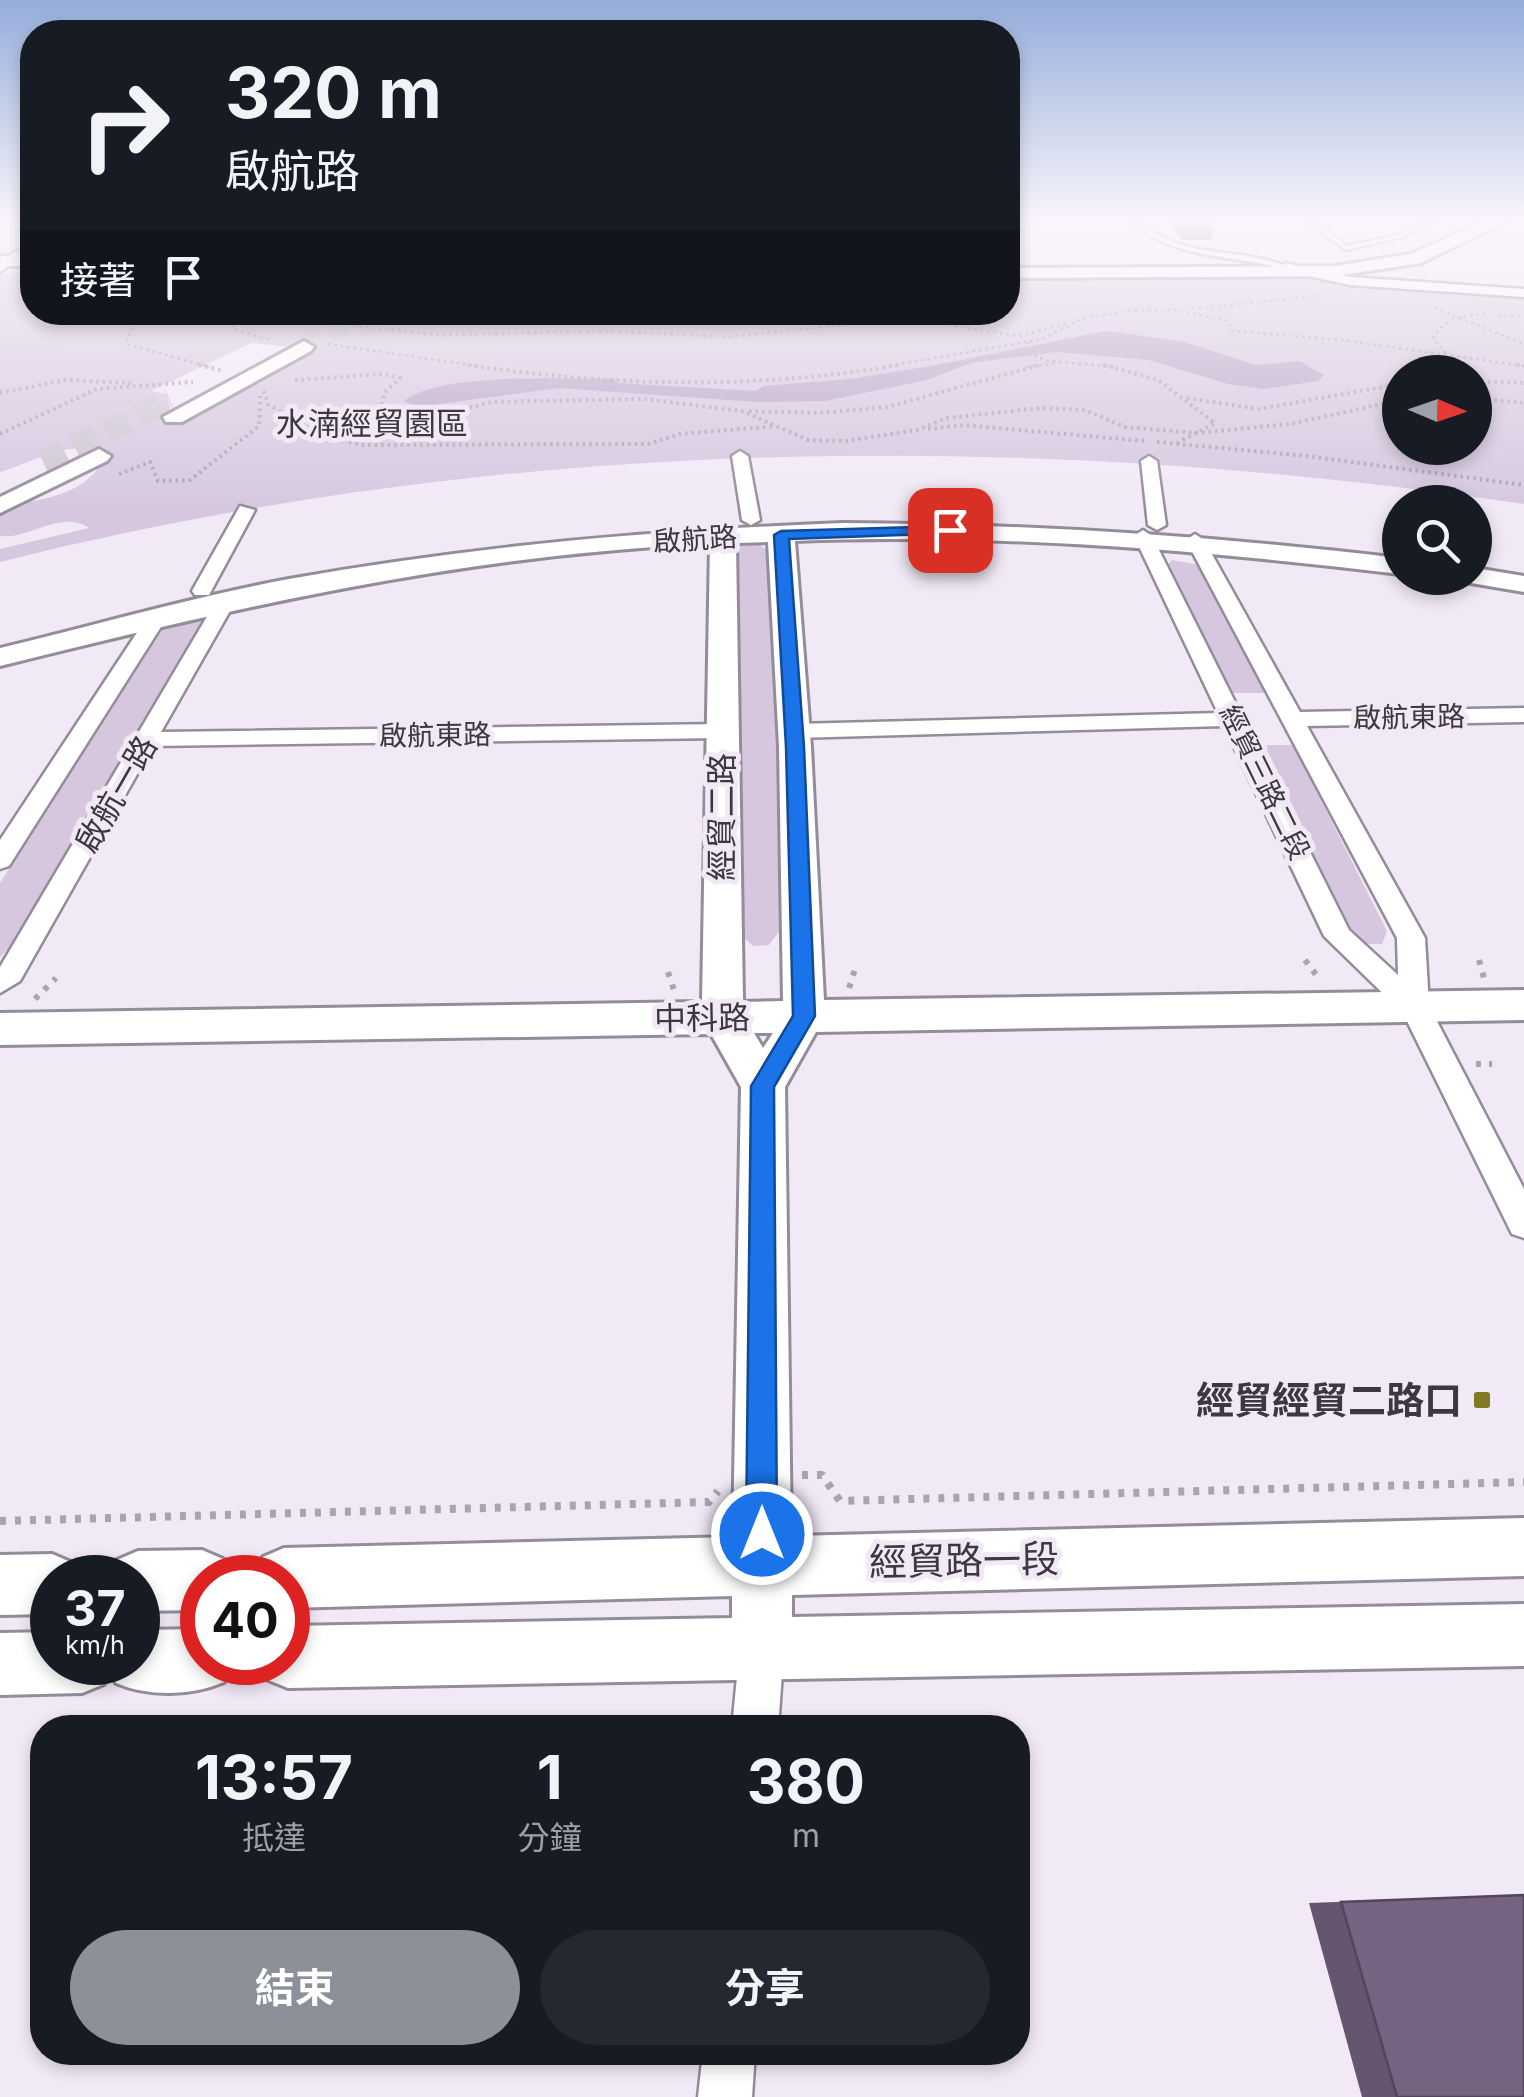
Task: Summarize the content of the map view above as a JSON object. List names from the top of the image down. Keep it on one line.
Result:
{"streets":{"street":["啟航路","啟航東路","經貿三路二段","啟航一路","經貿二路","中科路","經貿路一段"]},"crossings":[["啟航路","經貿三路二段"],["啟航路","啟航一路"],["啟航路","經貿二路"],["啟航東路","經貿三路二段"],["啟航東路","啟航一路"],["啟航東路","經貿二路"],["經貿三路二段","中科路"],["經貿二路","中科路"],["經貿二路","經貿路一段"]],"districts":["水湳經貿園區"],"places":{"transit":["經貿經貿二路口"]},"north":"right","page":{"turn":["320 m","啟航路"],"then":"接著","speed":"37 km/h","limit":"40","eta":["13:57","抵達","1","分鐘","380","m"],"buttons":["結束","分享"]}}
